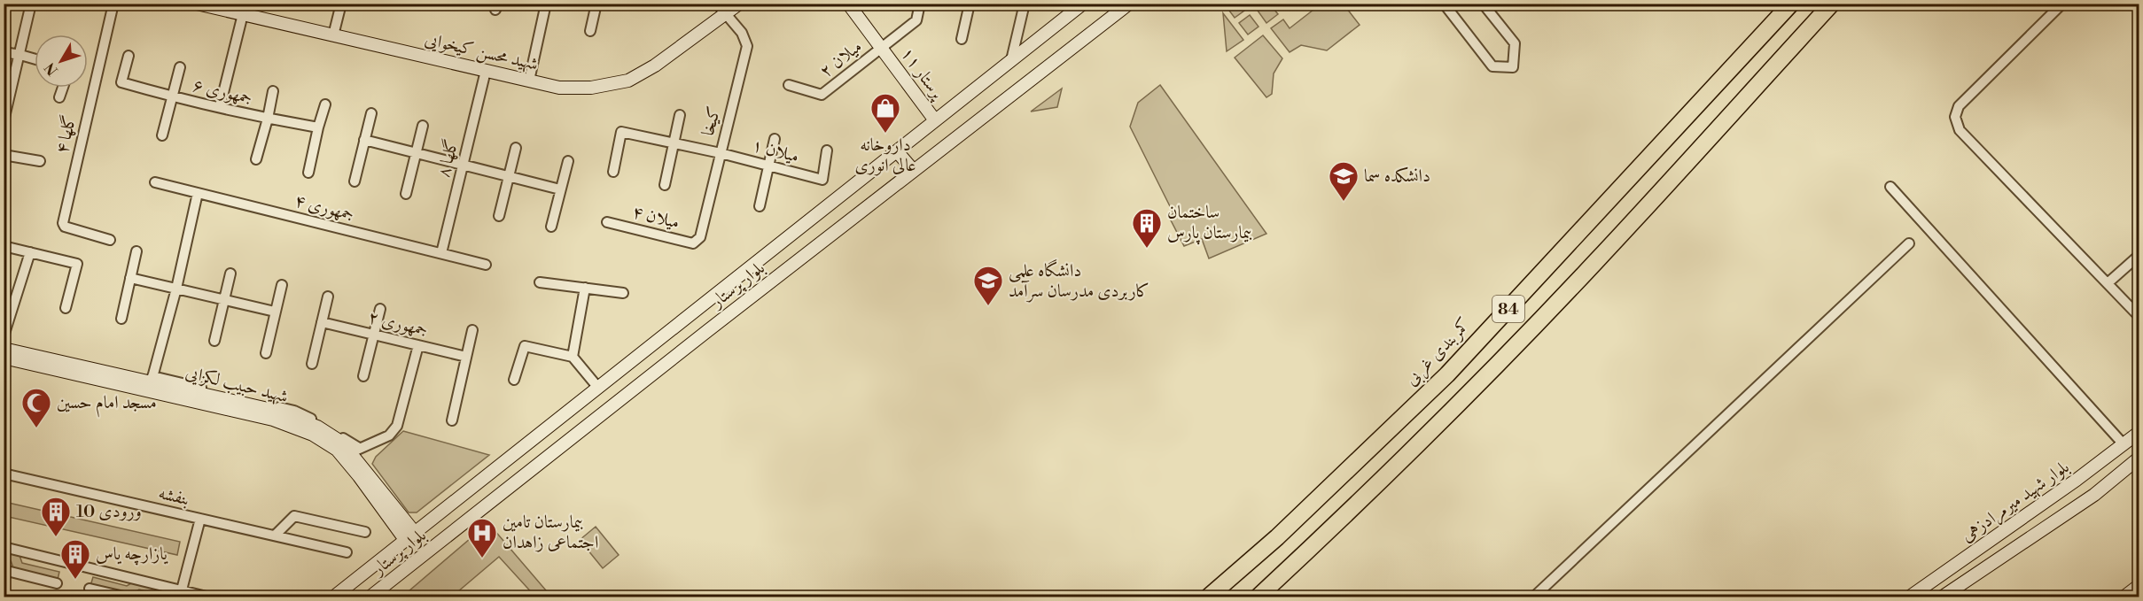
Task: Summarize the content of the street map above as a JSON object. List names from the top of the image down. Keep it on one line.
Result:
{"streets":{"highway":["84","کمربندی غربی"],"main road":["شهید محسن کیخوایی","پرستار ۱۱","بلوار پرستار","شهید حبیب لکزایی","بلوار شهید میرمرادزهی"],"street":["میلان ۲","جمهوری ۶","کیخا","گلها ۴","میلان ۱","گلها ۸","جمهوری ۴","میلان ۴","جمهوری ۲","بنفشه"]},"crossings":[["شهید محسن کیخوایی","کیخا"],["شهید محسن کیخوایی","گلها ۸"],["میلان ۲","پرستار ۱۱"],["پرستار ۱۱","بلوار پرستار"],["کیخا","میلان ۱"],["کیخا","میلان ۴"],["گلها ۸","جمهوری ۴"],["بلوار پرستار","شهید حبیب لکزایی"]],"places":{"shop":["داروخانه عالی انوری"],"school or university":["دانشکده سما","دانشگاه علمی کاربردی مدرسان سرآمد"],"building":["ساختمان بیمارستان پارس","ورودی 10","یازارچه یاس"],"mosque":["مسجد امام حسین"],"hospital":["بیمارستان تامین اجتماعی زاهدان"]},"north":"bottom left"}
